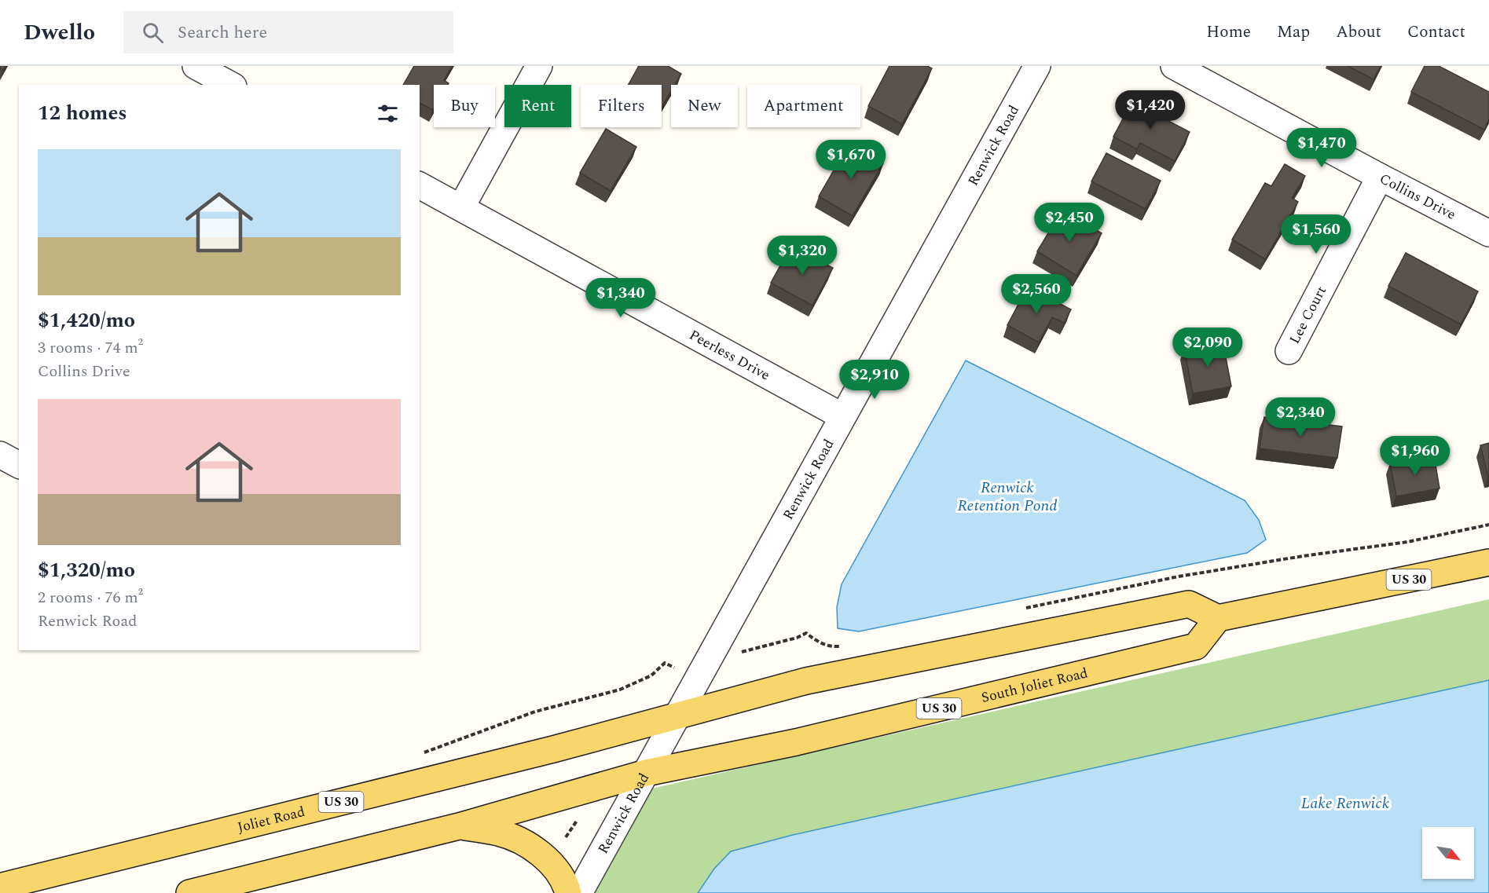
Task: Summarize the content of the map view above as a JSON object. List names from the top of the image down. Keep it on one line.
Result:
{"streets":{"main road":["US 30","South Joliet Road","Joliet Road"],"street":["Renwick Road","Collins Drive","Lee Court","Peerless Drive"]},"crossings":[["Renwick Road","Peerless Drive"],["Renwick Road","US 30"],["Renwick Road","South Joliet Road"],["Renwick Road","Joliet Road"],["Collins Drive","Lee Court"],["US 30","South Joliet Road"],["US 30","Joliet Road"]],"water":["Renwick Retention Pond","Lake Renwick"],"north":"bottom right","page":{"header":"Dwello","search":"Search here","nav":["Home","Map","About","Contact"],"chip":["Buy","Rent","Filters","New","Apartment"],"heading":"12 homes","price":["$1,420","$1,470","$1,670","$2,450","$1,560","$1,320","$2,560","$1,340","$2,090","$2,910","$2,340","$1,960"],"list":[{"name":"$1,420/mo","note":"3 rooms · 74 m² · Collins Drive"},{"name":"$1,320/mo","note":"2 rooms · 76 m² · Renwick Road"}]}}
